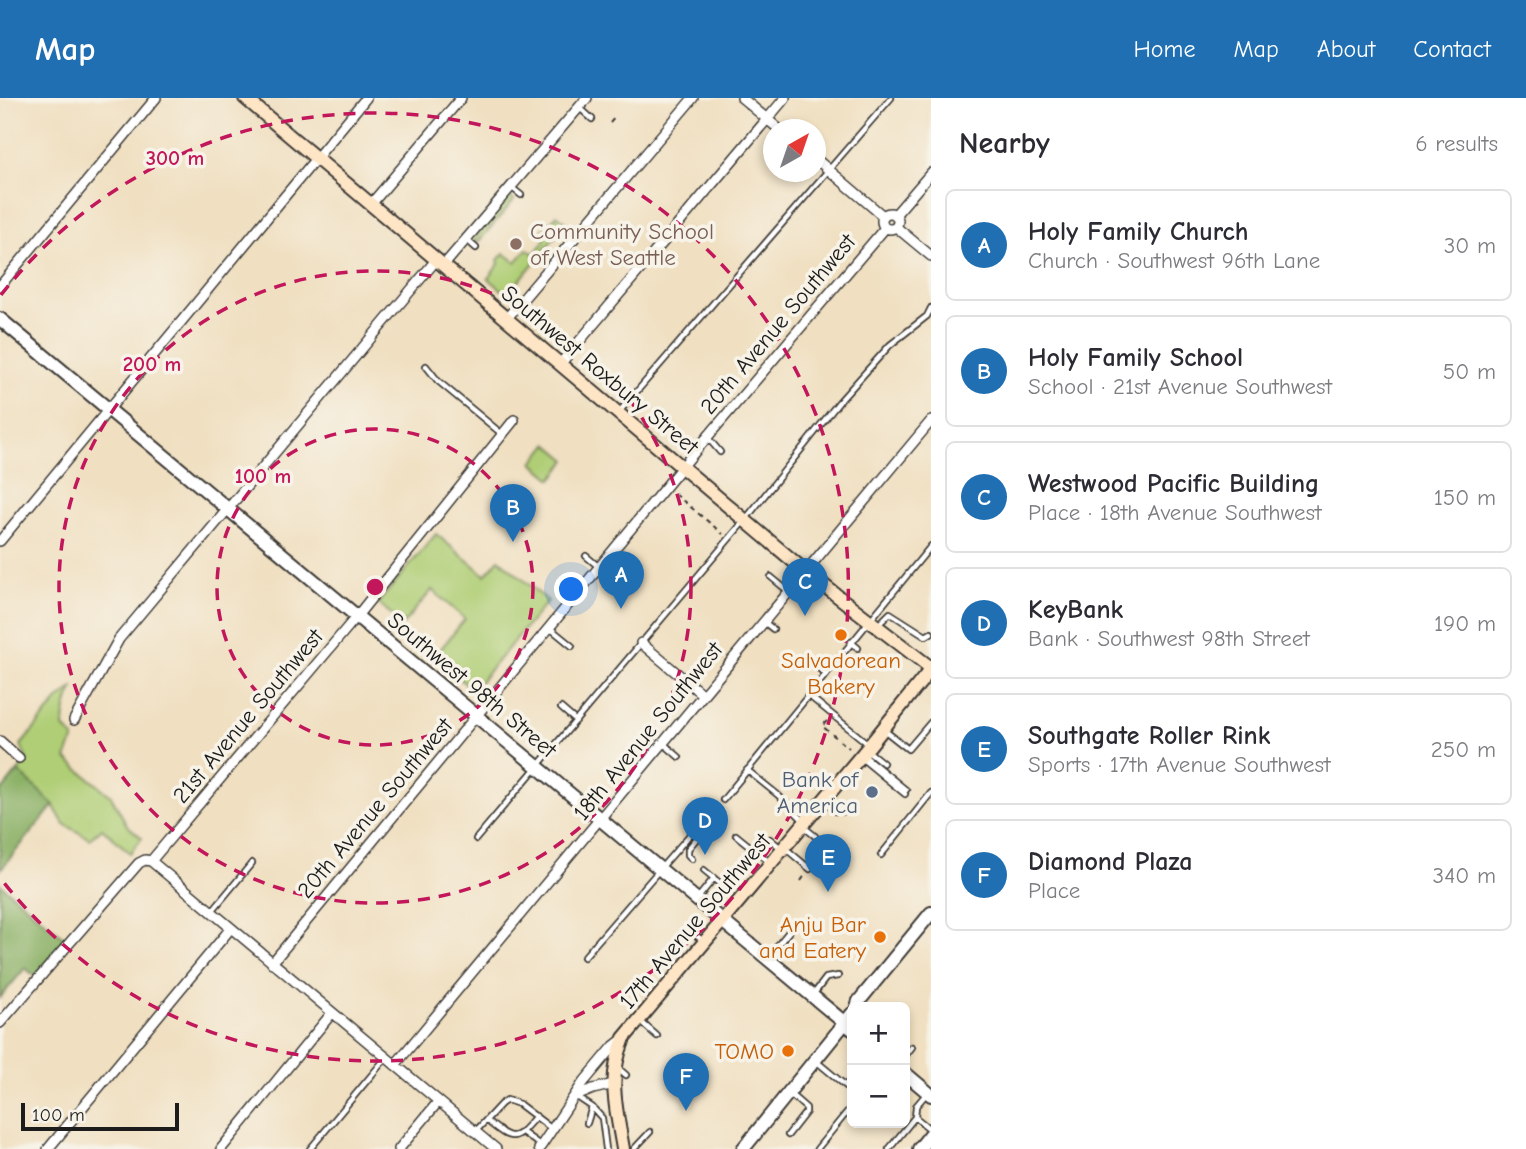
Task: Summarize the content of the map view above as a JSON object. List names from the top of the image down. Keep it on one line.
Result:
{"streets":{"main road":["Southwest Roxbury Street","17th Avenue Southwest"],"street":["20th Avenue Southwest","Southwest 98th Street","21st Avenue Southwest","18th Avenue Southwest"]},"crossings":[["20th Avenue Southwest","Southwest Roxbury Street"],["20th Avenue Southwest","Southwest 98th Street"],["Southwest Roxbury Street","18th Avenue Southwest"],["Southwest Roxbury Street","17th Avenue Southwest"],["Southwest 98th Street","21st Avenue Southwest"],["Southwest 98th Street","18th Avenue Southwest"],["Southwest 98th Street","17th Avenue Southwest"]],"places":["Community School of West Seattle","Salvadorean Bakery","Bank of America","Anju Bar and Eatery","TOMO"],"scale_bar":"100 m","north":"top right","page":{"header":"Map","nav":["Home","Map","About","Contact"],"heading":["Nearby","6 results"],"list":[{"mark":"A","name":"Holy Family Church","note":"Church · Southwest 96th Lane","value":"30 m"},{"mark":"B","name":"Holy Family School","note":"School · 21st Avenue Southwest","value":"50 m"},{"mark":"C","name":"Westwood Pacific Building","note":"Place · 18th Avenue Southwest","value":"150 m"},{"mark":"D","name":"KeyBank","note":"Bank · Southwest 98th Street","value":"190 m"},{"mark":"E","name":"Southgate Roller Rink","note":"Sports · 17th Avenue Southwest","value":"250 m"},{"mark":"F","name":"Diamond Plaza","note":"Place","value":"340 m"}],"pins":["B","A","C","D","E","F"],"map_buttons":["+","−"],"scale":"100 m"},"rings":["300 m","200 m","100 m"]}
